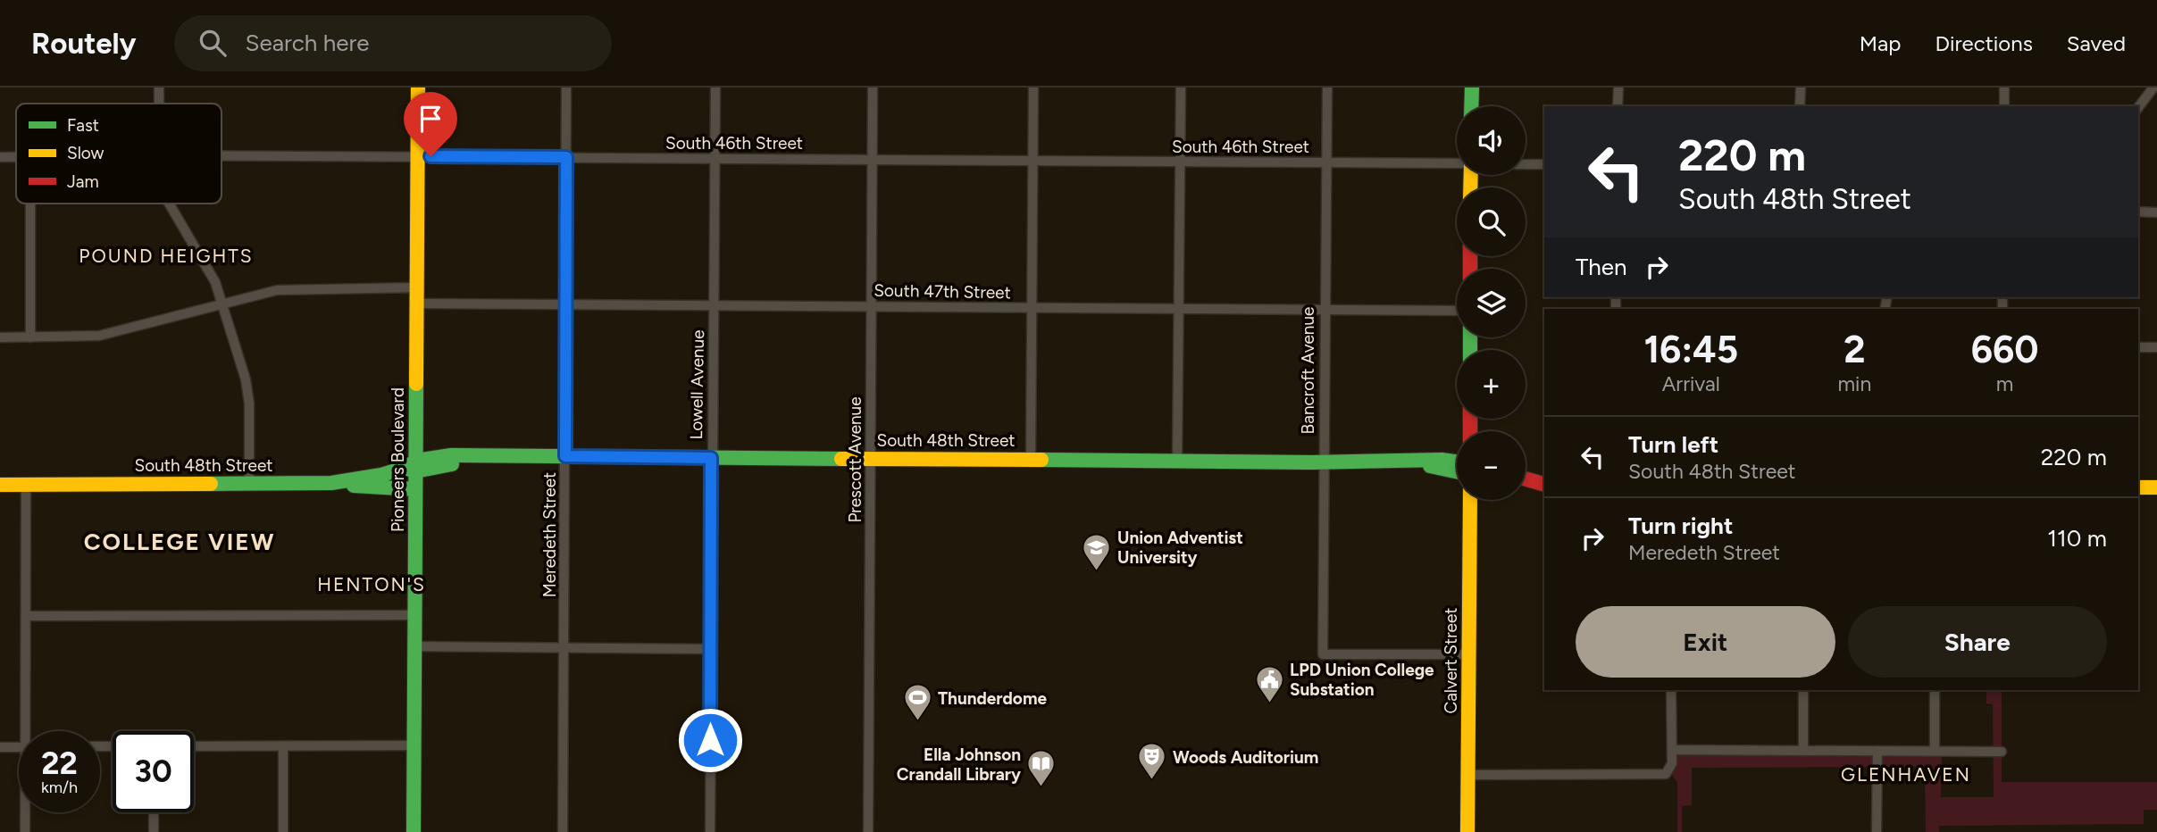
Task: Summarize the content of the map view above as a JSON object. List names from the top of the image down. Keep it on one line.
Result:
{"streets":{"main road":["South 48th Street","Pioneers Boulevard","Calvert Street"],"street":["South 46th Street","South 47th Street","Bancroft Avenue","Lowell Avenue","Prescott Avenue","Meredeth Street"]},"crossings":[["South 46th Street","Bancroft Avenue"],["South 46th Street","Lowell Avenue"],["South 46th Street","Pioneers Boulevard"],["South 46th Street","Prescott Avenue"],["South 46th Street","Meredeth Street"],["South 47th Street","Bancroft Avenue"],["South 47th Street","Lowell Avenue"],["South 47th Street","Pioneers Boulevard"],["South 47th Street","Prescott Avenue"],["South 47th Street","Meredeth Street"],["Bancroft Avenue","South 48th Street"],["Bancroft Avenue","Calvert Street"],["Lowell Avenue","South 48th Street"],["South 48th Street","Pioneers Boulevard"],["South 48th Street","Prescott Avenue"],["South 48th Street","Meredeth Street"]],"districts":["POUND HEIGHTS","COLLEGE VIEW","HENTON'S","GLENHAVEN"],"places":{"school or university":["Union Adventist University"],"public building":["LPD Union College Substation"],"sports":["Thunderdome"],"theatre":["Woods Auditorium"],"library":["Ella Johnson Crandall Library"]},"legend":["Fast","Slow","Jam"],"page":{"header":"Routely","search":"Search here","nav":["Map","Directions","Saved"],"map_buttons":["+","−"],"turn":["220 m","South 48th Street"],"then":"Then","eta":["16:45","Arrival","2","min","660","m"],"list":[{"name":"Turn left","note":"South 48th Street","value":"220 m"},{"name":"Turn right","note":"Meredeth Street","value":"110 m"}],"buttons":["Exit","Share"],"speed":"22 km/h","limit":"30"}}
